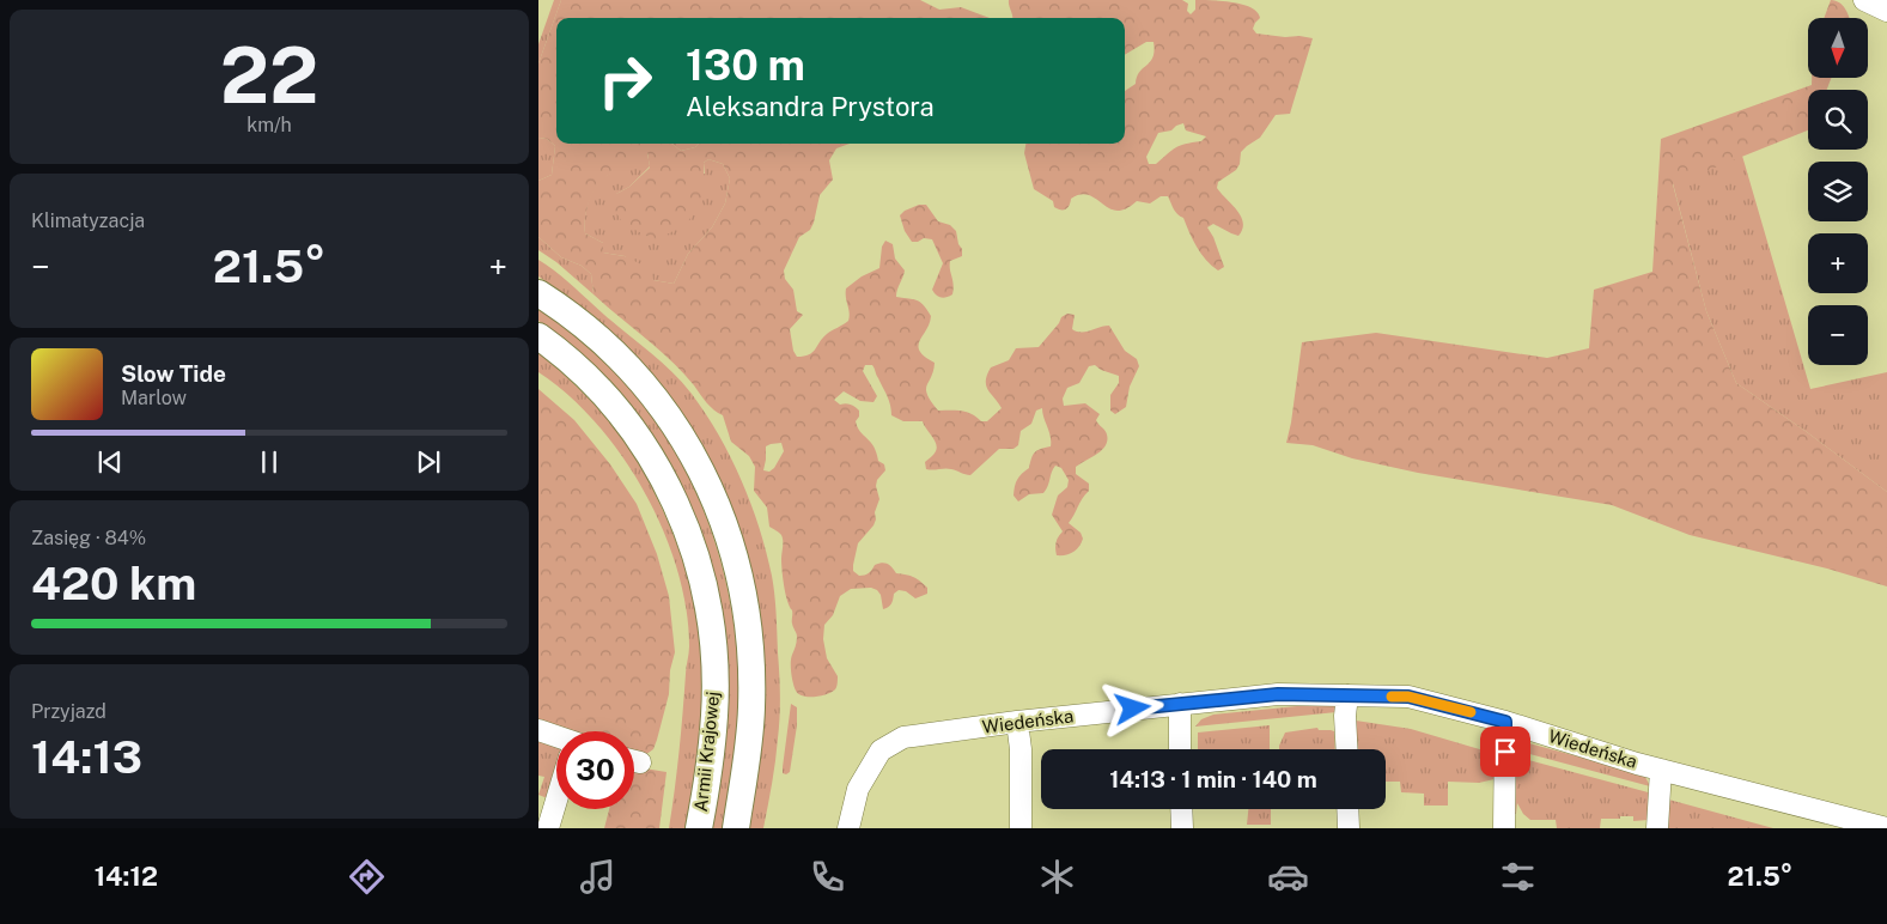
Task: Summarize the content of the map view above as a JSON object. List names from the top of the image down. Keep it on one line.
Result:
{"streets":{"main road":["Armii Krajowej"],"street":["Wiedeńska"]},"north":"bottom","page":{"tile":[["22","km/h"],"Klimatyzacja",["Zasięg · 84%","420 km"],["Przyjazd","14:13"]],"map_buttons":["+","−"],"turn":["130 m","Aleksandra Prystora"],"heat":["−","21.5°","+"],"song":["Slow Tide","Marlow"],"limit":"30","trip":"14:13 · 1 min · 140 m","tabs":["14:12","21.5°"]}}
